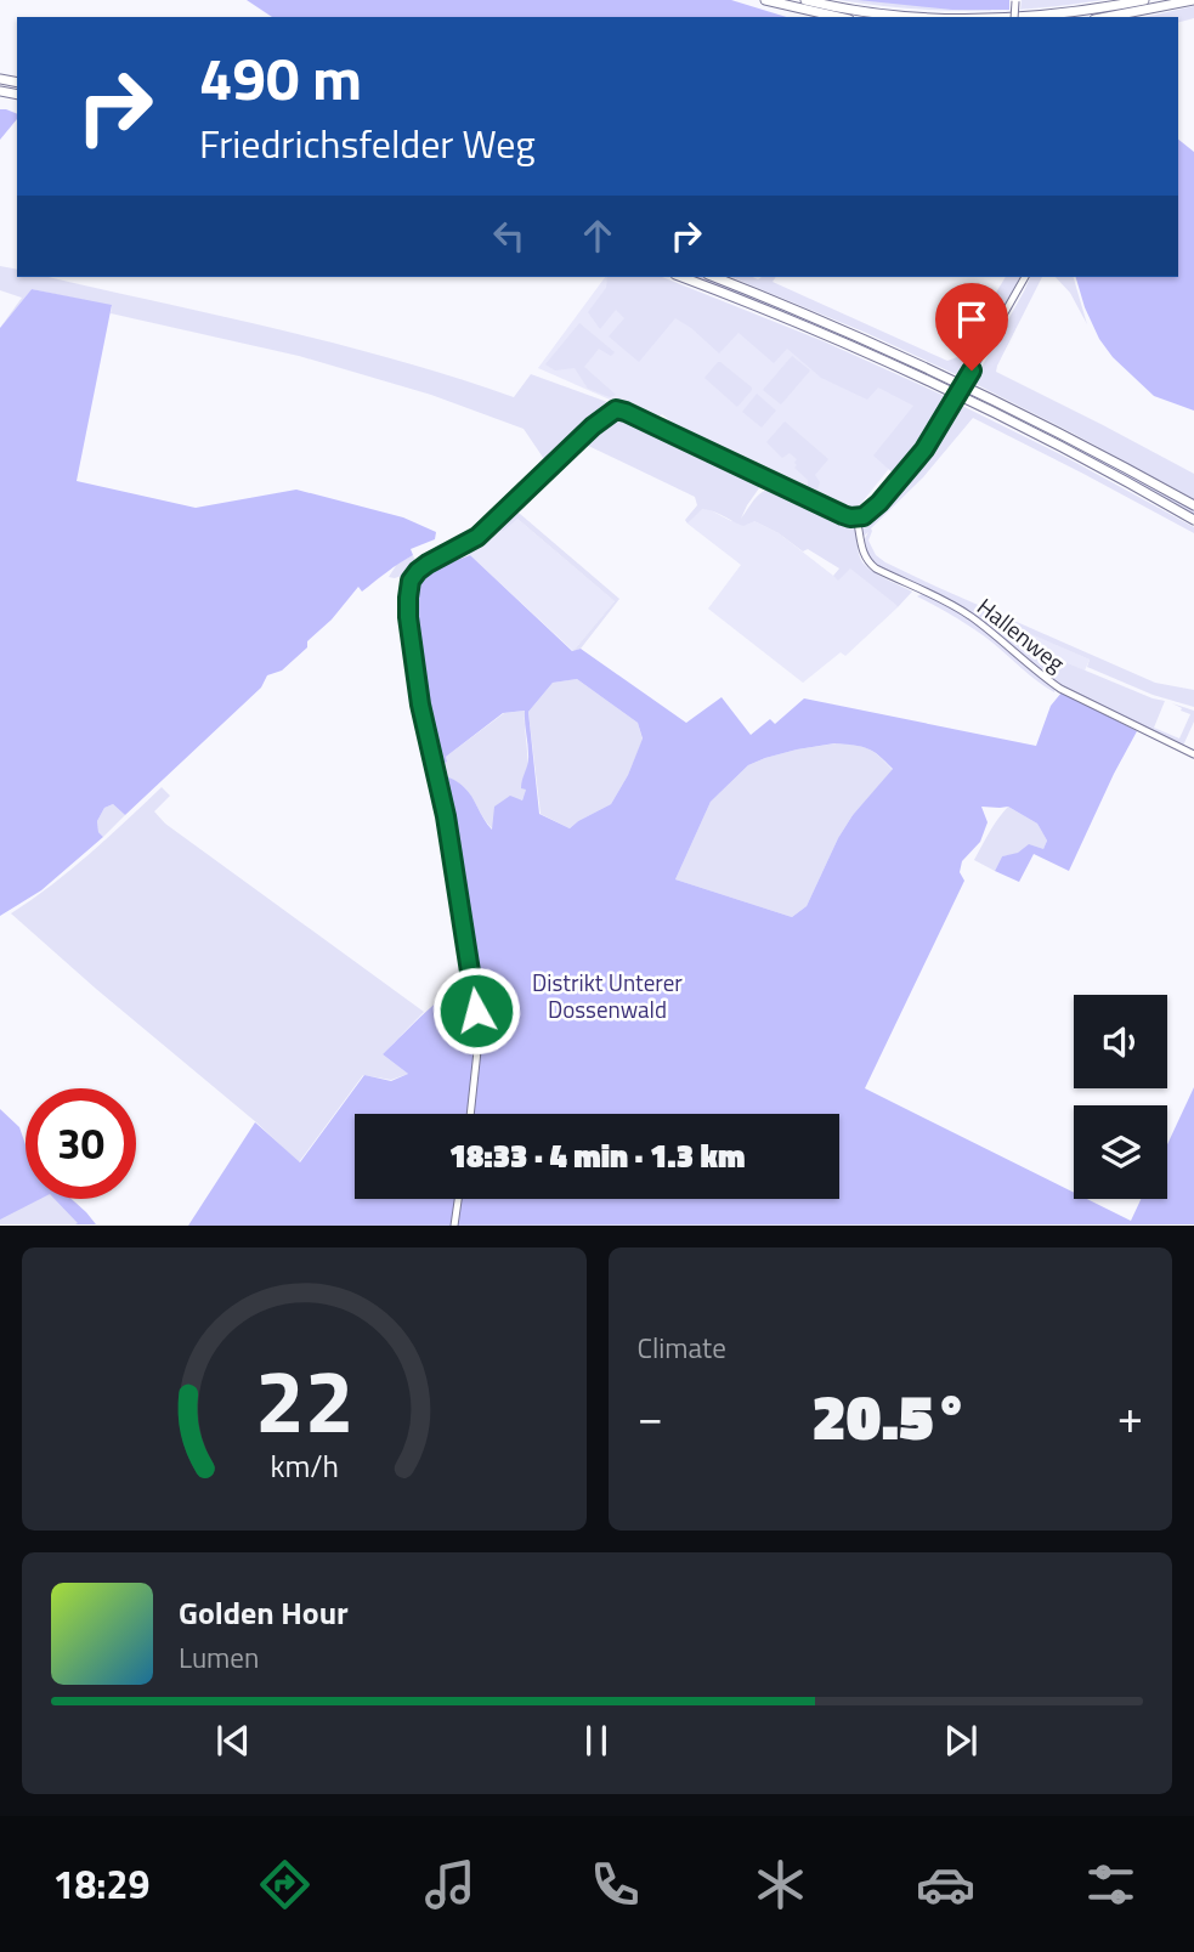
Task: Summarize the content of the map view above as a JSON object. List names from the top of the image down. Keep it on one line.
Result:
{"streets":{"street":["Hallenweg"]},"parks":["Distrikt Unterer Dossenwald"],"page":{"turn":["490 m","Friedrichsfelder Weg"],"limit":"30","trip":"18:33 · 4 min · 1.3 km","tile":"Climate","heat":["−","20.5°","+"],"song":["Golden Hour","Lumen"],"tabs":"18:29","gauge":["22","km/h"]}}
